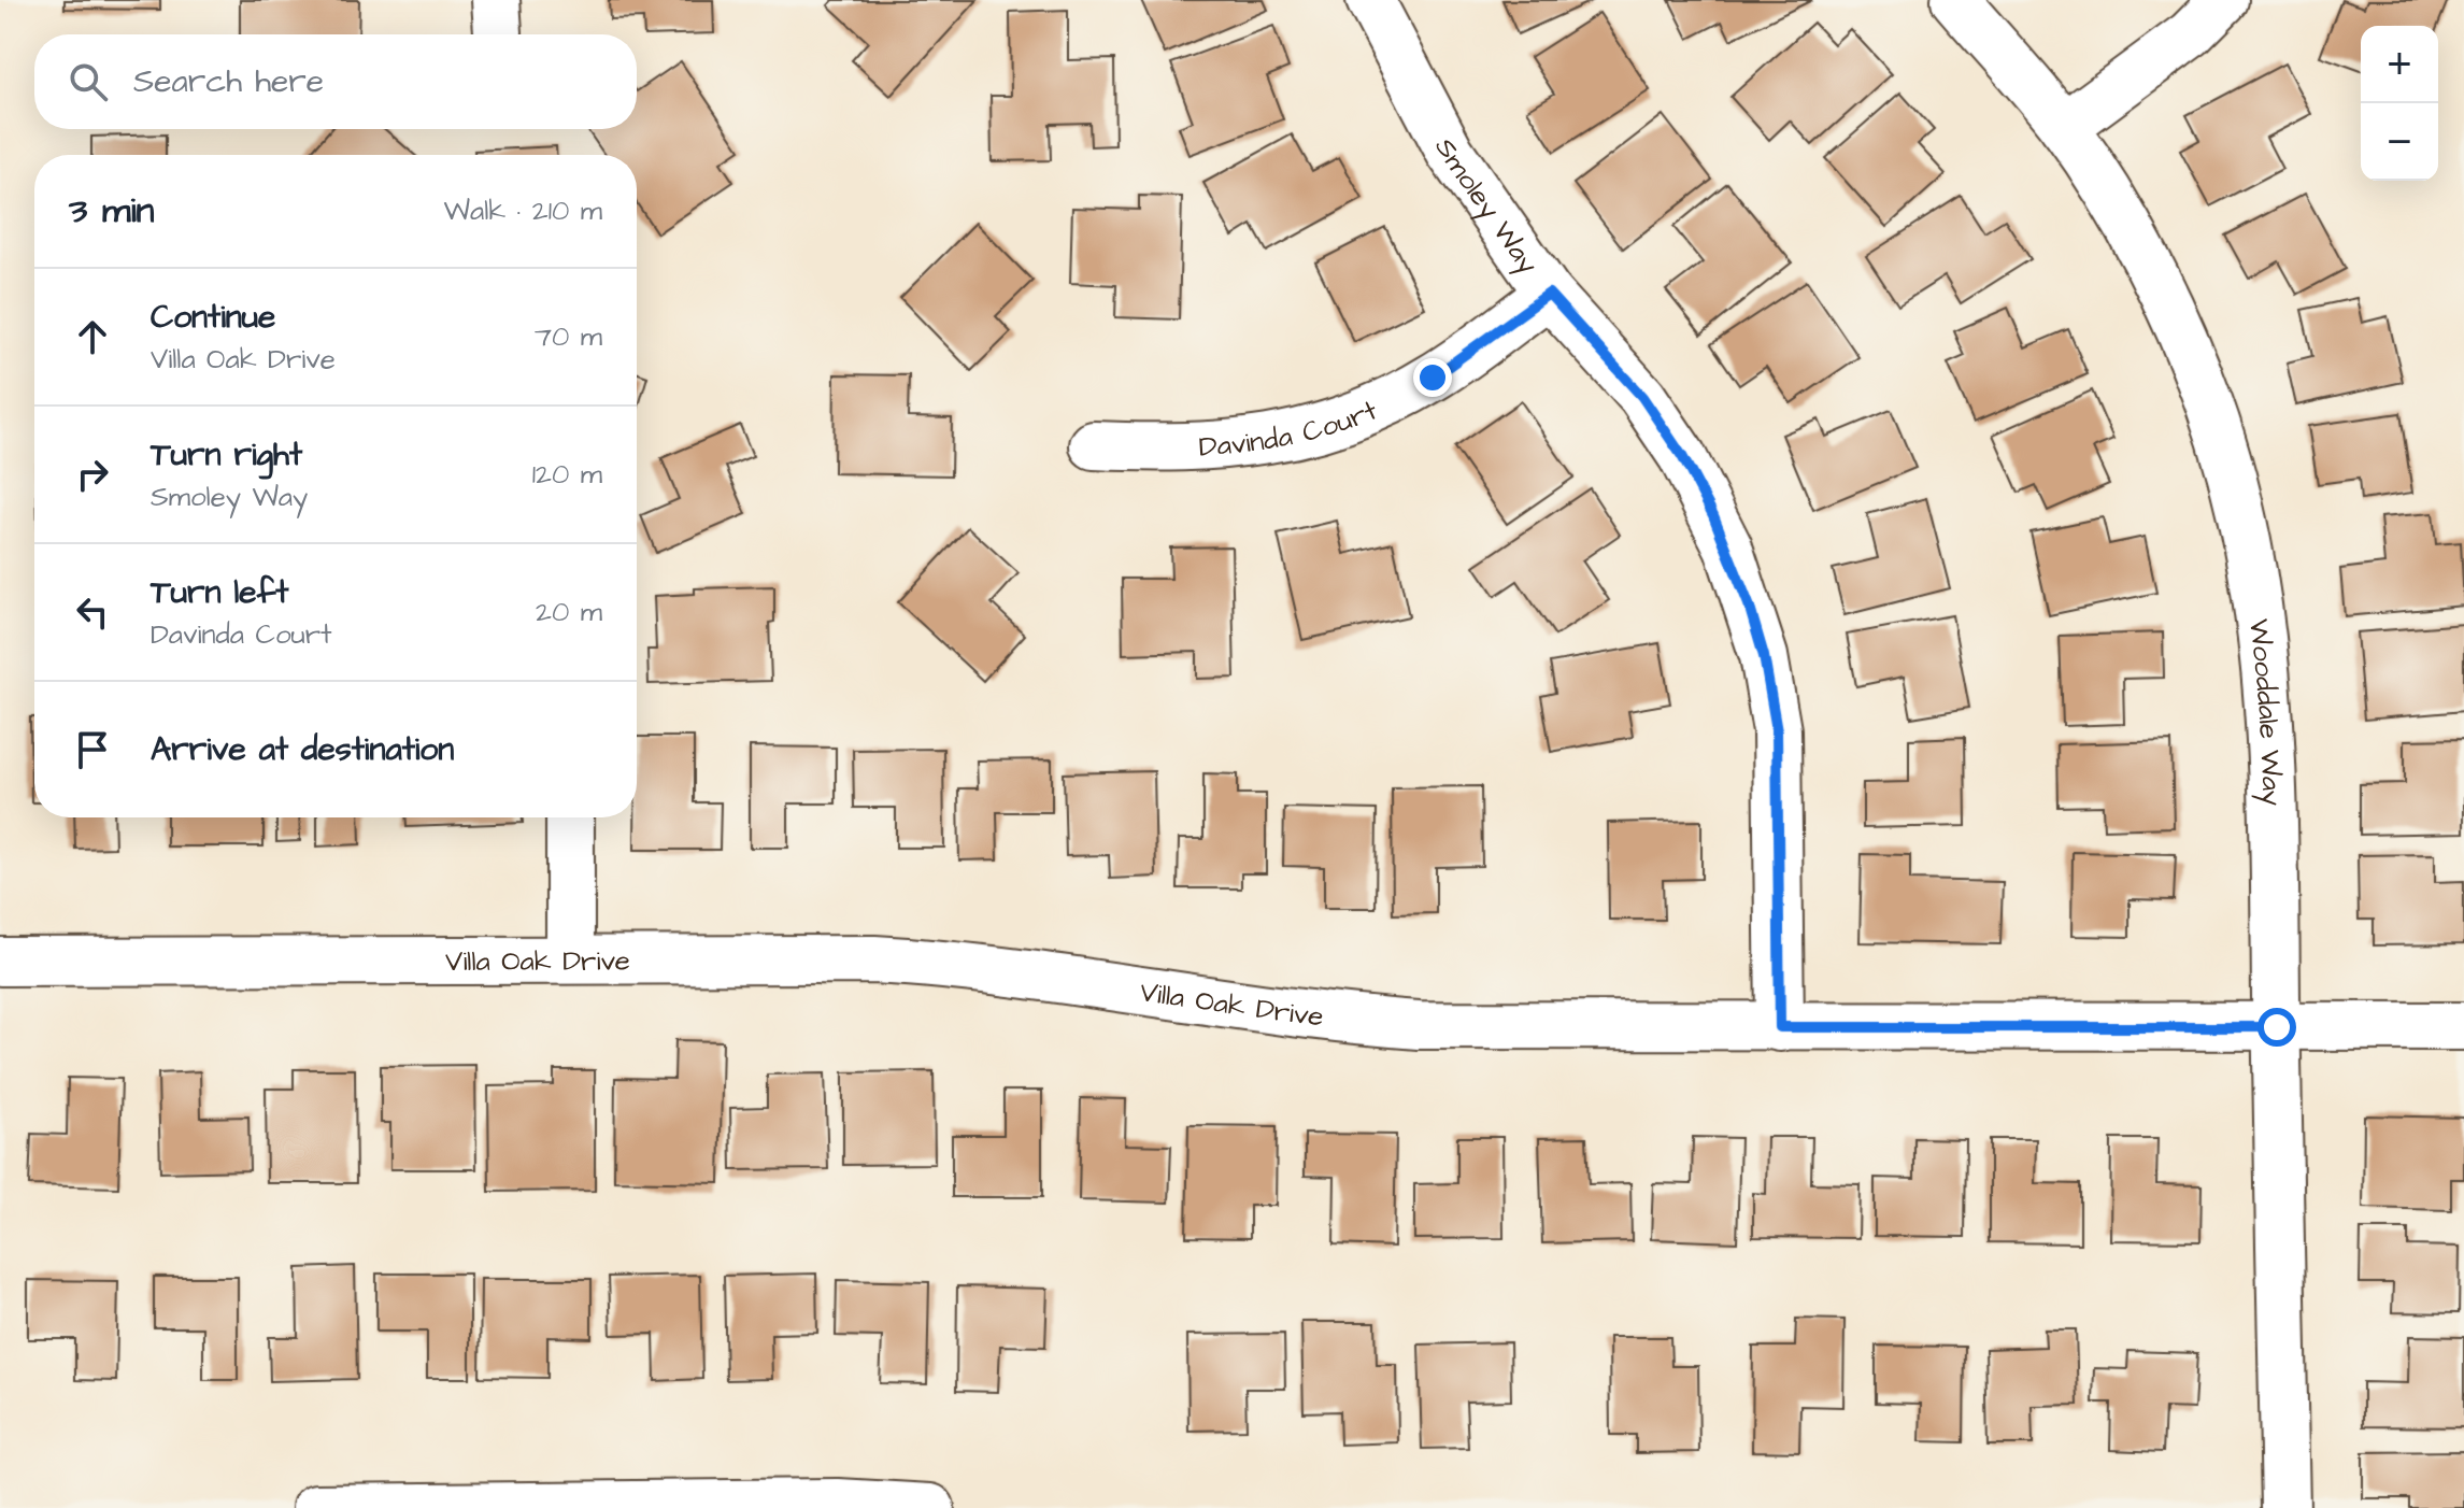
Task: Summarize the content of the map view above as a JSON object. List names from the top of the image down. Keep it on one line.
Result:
{"streets":{"street":["Smoley Way","Davinda Court","Wooddale Way","Villa Oak Drive"]},"crossings":[["Smoley Way","Davinda Court"],["Smoley Way","Villa Oak Drive"],["Wooddale Way","Villa Oak Drive"]],"page":{"map_buttons":["+","−"],"search":"Search here","heading":["3 min","Walk · 210 m"],"list":[["Continue","Villa Oak Drive","70 m"],["Turn right","Smoley Way","120 m"],["Turn left","Davinda Court","20 m"],"Arrive at destination"]}}
